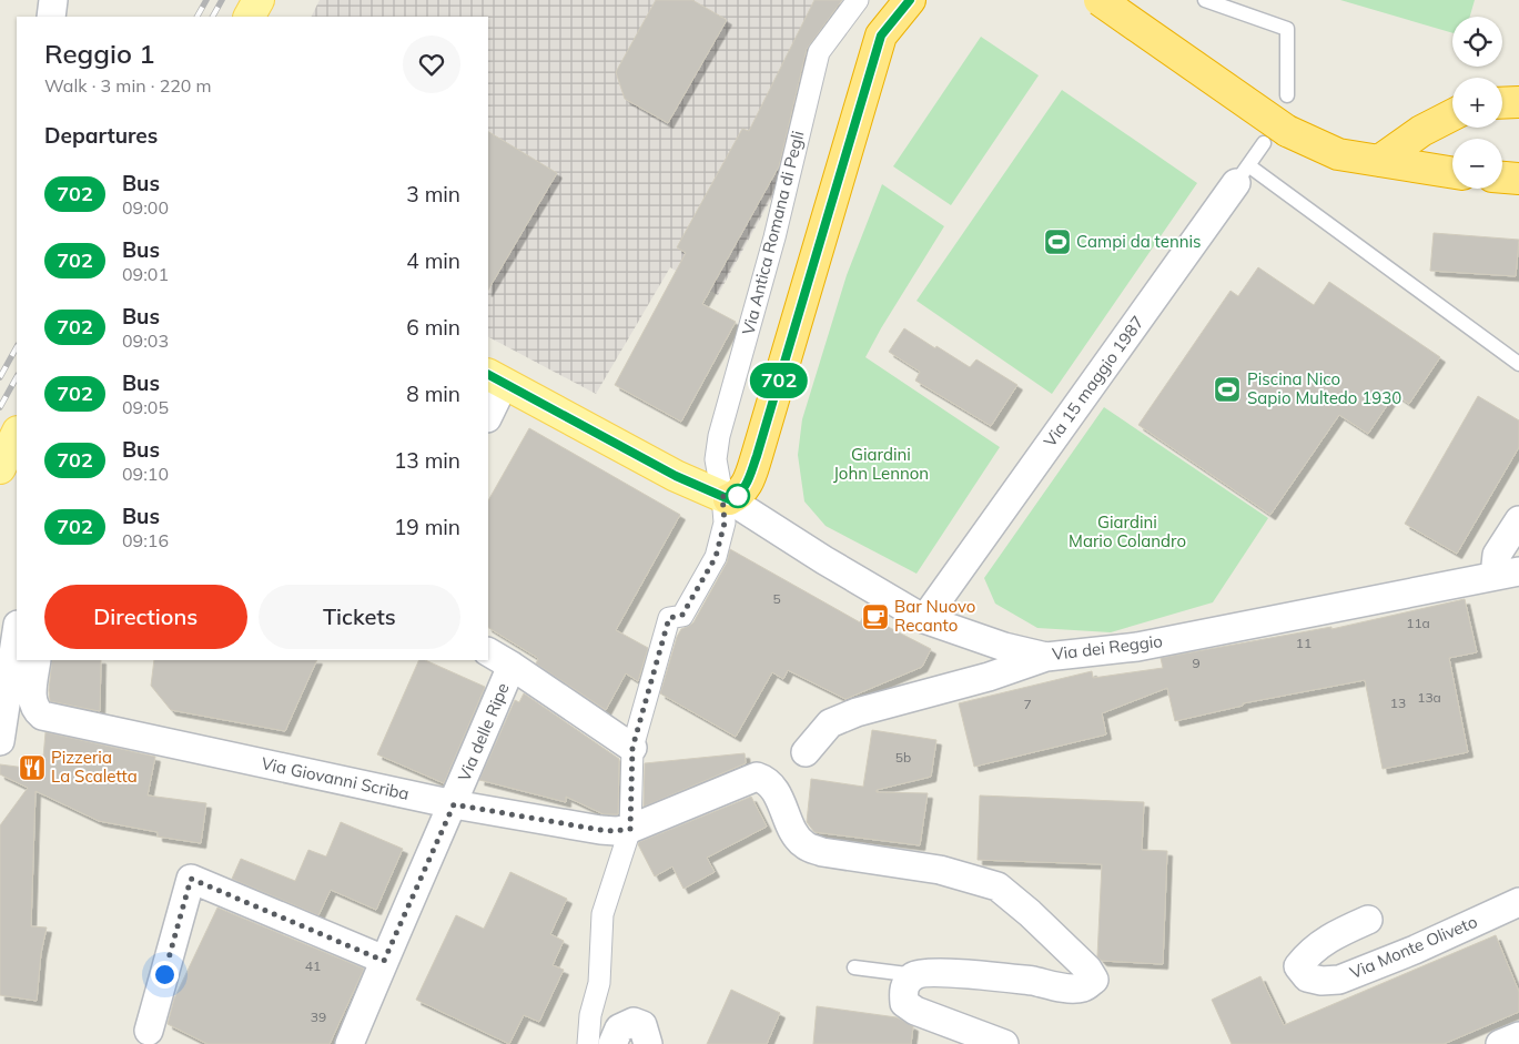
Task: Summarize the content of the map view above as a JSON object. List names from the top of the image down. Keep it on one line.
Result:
{"streets":{"street":["Via Antica Romana di Pegli","Via 15 maggio 1987","Via dei Reggio","Via delle Ripe","Via Giovanni Scriba","Via Monte Oliveto"]},"crossings":[["Via Antica Romana di Pegli","Via dei Reggio"],["Via Antica Romana di Pegli","Via Giovanni Scriba"],["Via 15 maggio 1987","Via dei Reggio"],["Via delle Ripe","Via Giovanni Scriba"]],"parks":["Giardini John Lennon","Giardini Mario Colandro"],"places":{"sports":["Campi da tennis","Piscina Nico Sapio Multedo 1930"],"cafe":["Bar Nuovo Recanto"],"restaurant":["Pizzeria La Scaletta"]},"lines":["bus line 702"],"house_numbers":["5","11a","11","9","13a","13","7","5b","41","39"],"page":{"on_map":"702","map_buttons":["+","−"],"heading":[["Reggio 1","Walk · 3 min · 220 m"],"Departures"],"list":[{"mark":"702","name":"Bus","note":"09:00","value":"3 min"},{"mark":"702","name":"Bus","note":"09:01","value":"4 min"},{"mark":"702","name":"Bus","note":"09:03","value":"6 min"},{"mark":"702","name":"Bus","note":"09:05","value":"8 min"},{"mark":"702","name":"Bus","note":"09:10","value":"13 min"},{"mark":"702","name":"Bus","note":"09:16","value":"19 min"}],"buttons":["Directions","Tickets"]}}
